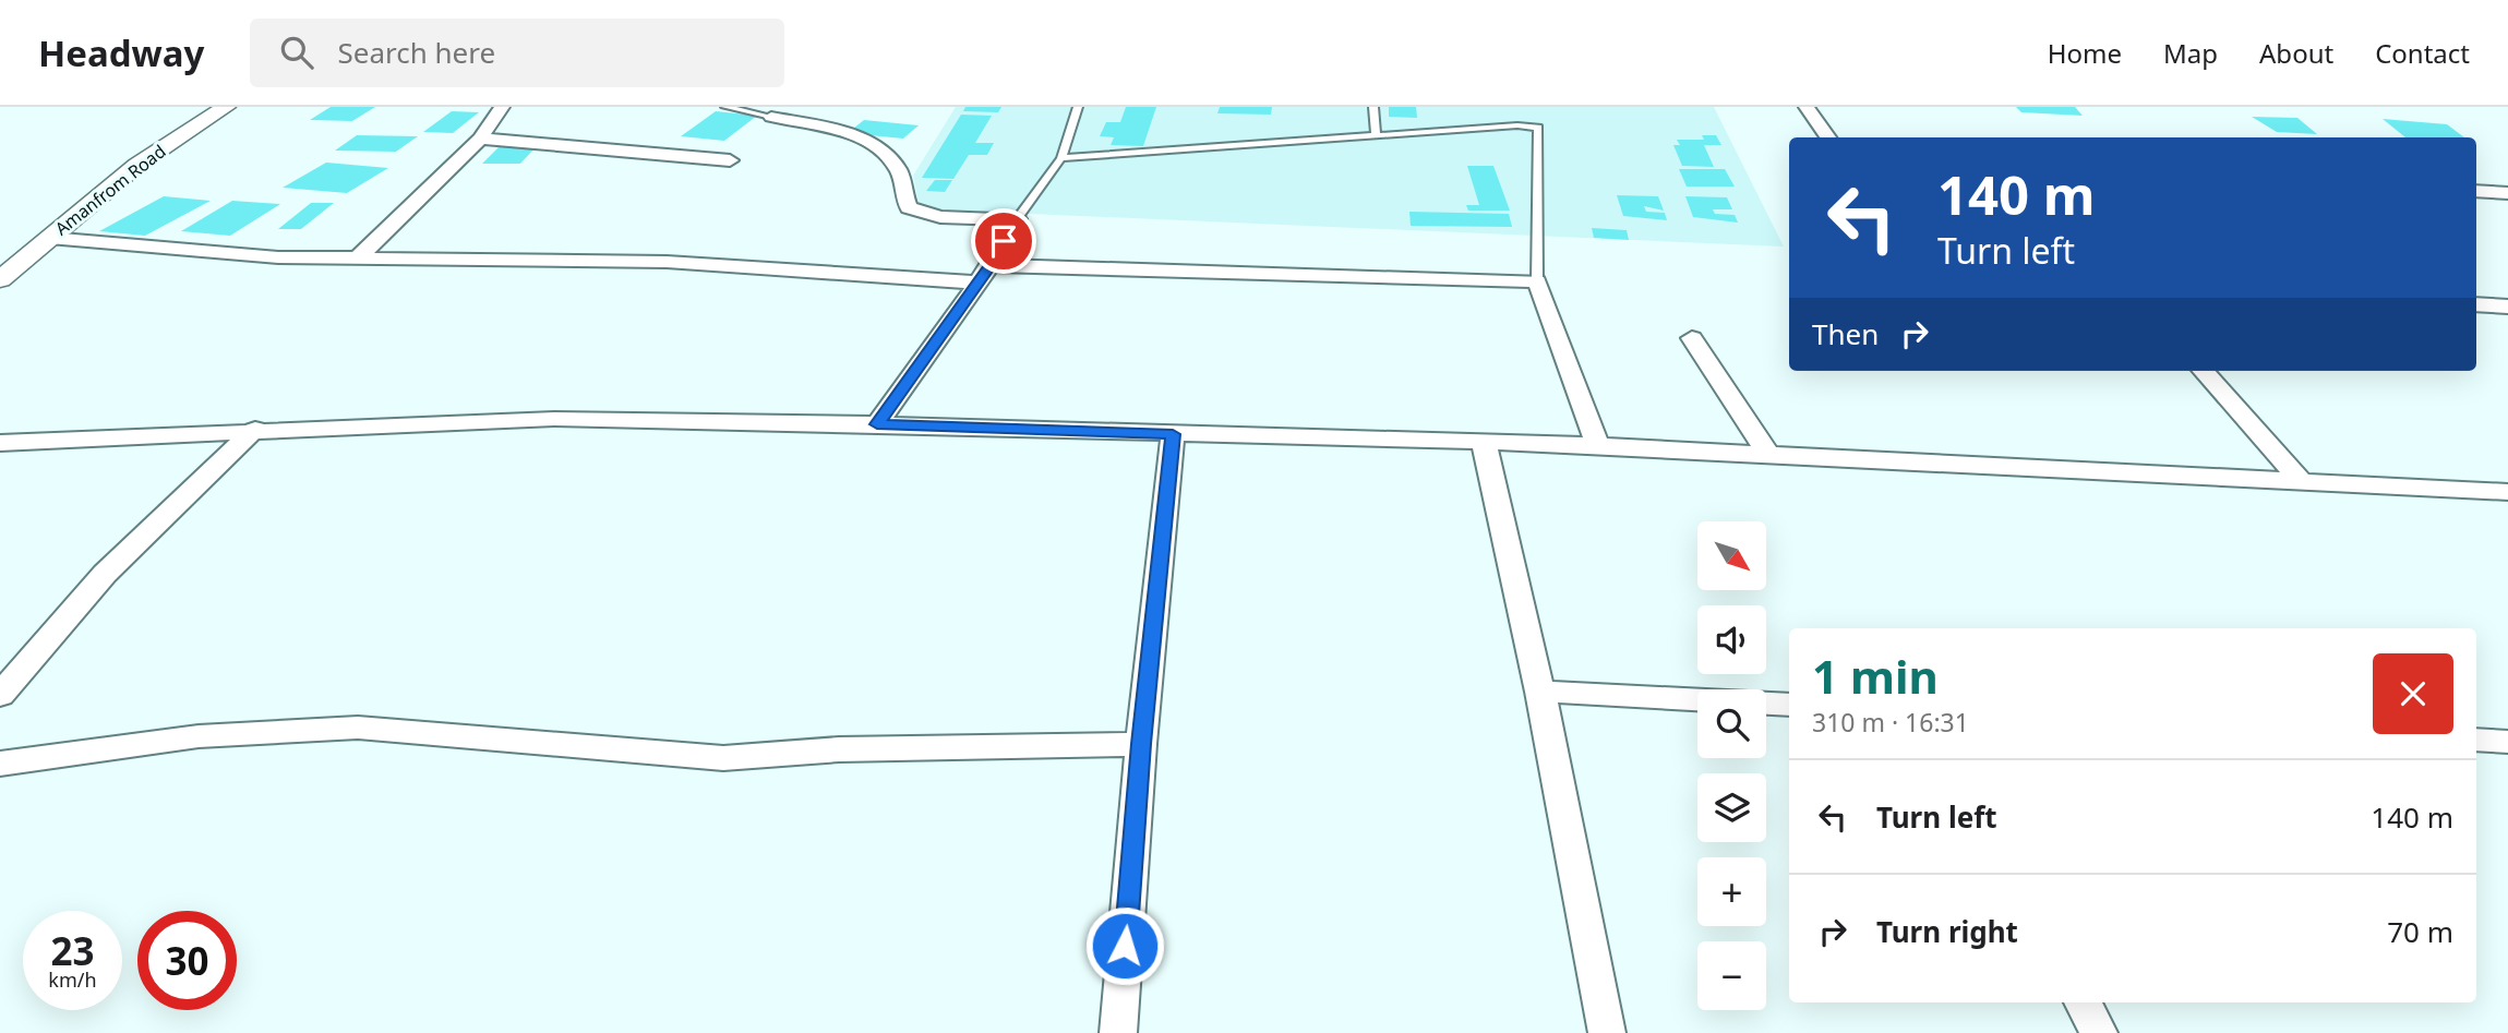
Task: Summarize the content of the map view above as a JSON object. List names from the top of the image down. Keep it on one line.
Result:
{"streets":{"street":["Amanfrom Road"]},"north":"bottom right","page":{"header":"Headway","search":"Search here","nav":["Home","Map","About","Contact"],"turn":["140 m","Turn left"],"then":"Then","map_buttons":["+","−"],"heading":["1 min","310 m · 16:31"],"list":[{"name":"Turn left","value":"140 m"},{"name":"Turn right","value":"70 m"}],"speed":"23 km/h","limit":"30"}}
